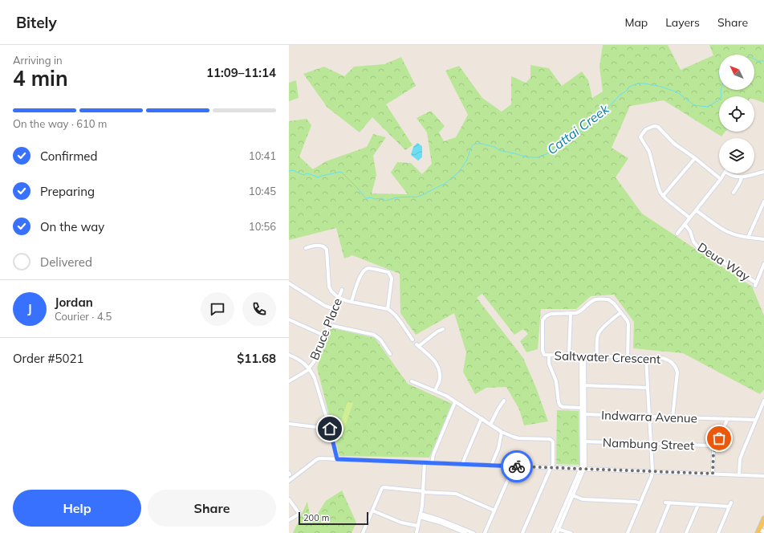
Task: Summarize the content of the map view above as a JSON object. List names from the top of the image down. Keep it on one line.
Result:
{"streets":{"street":["Deua Way","Bruce Place","Saltwater Crescent","Indwarra Avenue","Nambung Street"]},"crossings":[["Saltwater Crescent","Indwarra Avenue"]],"water":["Cattai Creek"],"scale_bar":"200 m","north":"top left","page":{"header":"Bitely","nav":["Map","Layers","Share"],"heading":["4 min","Arriving in","11:09–11:14"],"panel":["Jordan","Courier · 4.5","Order #5021","$11.68"],"bar":"On the way · 610 m","list":[["Confirmed","10:41"],["Preparing","10:45"],["On the way","10:56"],"Delivered"],"round":"J","buttons":["Help","Share"],"scale":"200 m"}}
